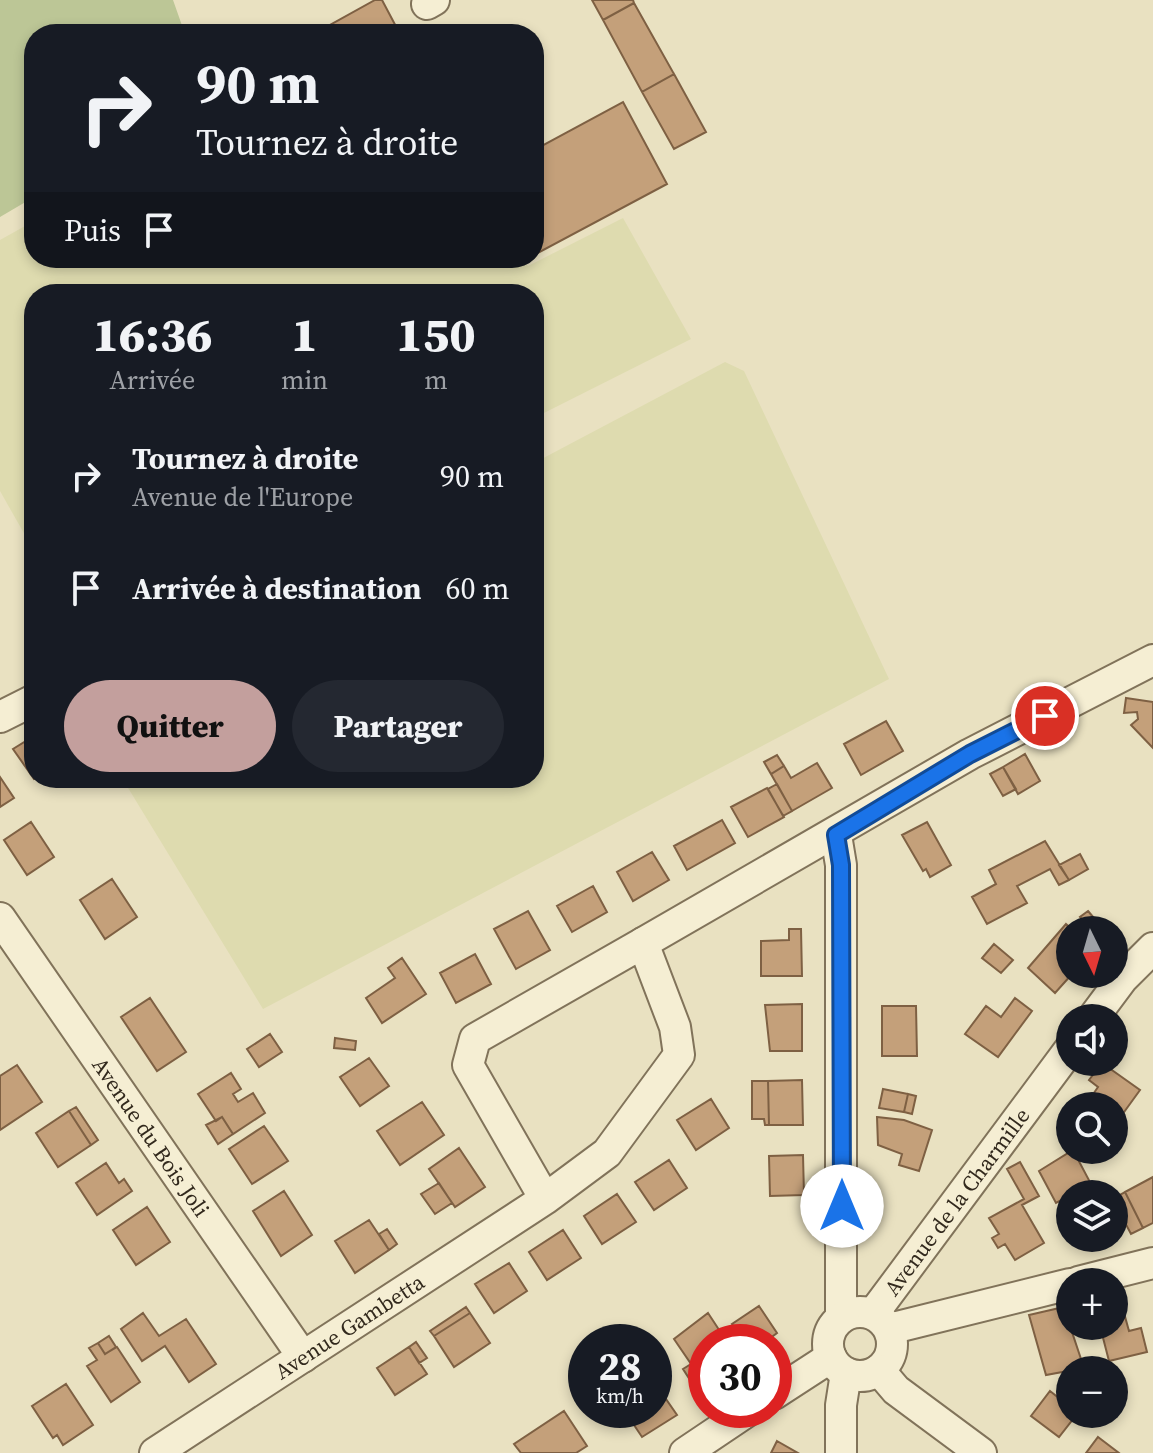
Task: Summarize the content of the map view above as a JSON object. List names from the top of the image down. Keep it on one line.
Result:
{"streets":{"street":["Avenue du Bois Joli","Avenue de la Charmille","Avenue Gambetta"]},"crossings":[["Avenue du Bois Joli","Avenue Gambetta"]],"north":"bottom","page":{"turn":["90 m","Tournez à droite"],"then":"Puis","eta":["16:36","Arrivée","1","min","150","m"],"list":[{"name":"Tournez à droite","note":"Avenue de l'Europe","value":"90 m"},{"name":"Arrivée à destination","value":"60 m"}],"buttons":["Quitter","Partager"],"map_buttons":["+","−"],"speed":"28 km/h","limit":"30"}}
